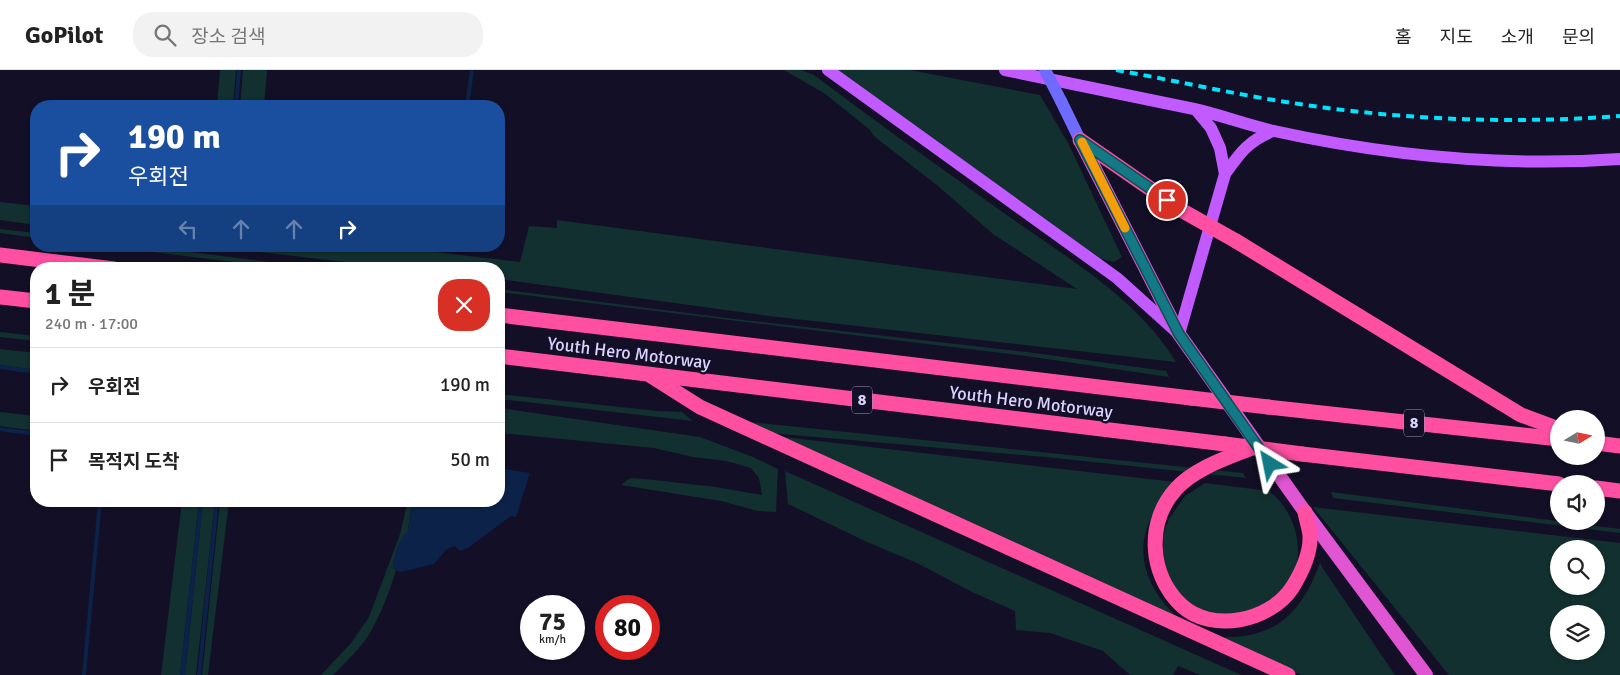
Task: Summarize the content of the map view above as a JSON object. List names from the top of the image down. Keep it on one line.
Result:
{"streets":{"highway":["Youth Hero Motorway","8"]},"north":"right","page":{"header":"GoPilot","search":"장소 검색","nav":["홈","지도","소개","문의"],"turn":["190 m","우회전"],"heading":["1 분","240 m · 17:00"],"list":[{"name":"우회전","value":"190 m"},{"name":"목적지 도착","value":"50 m"}],"speed":"75 km/h","limit":"80"}}
